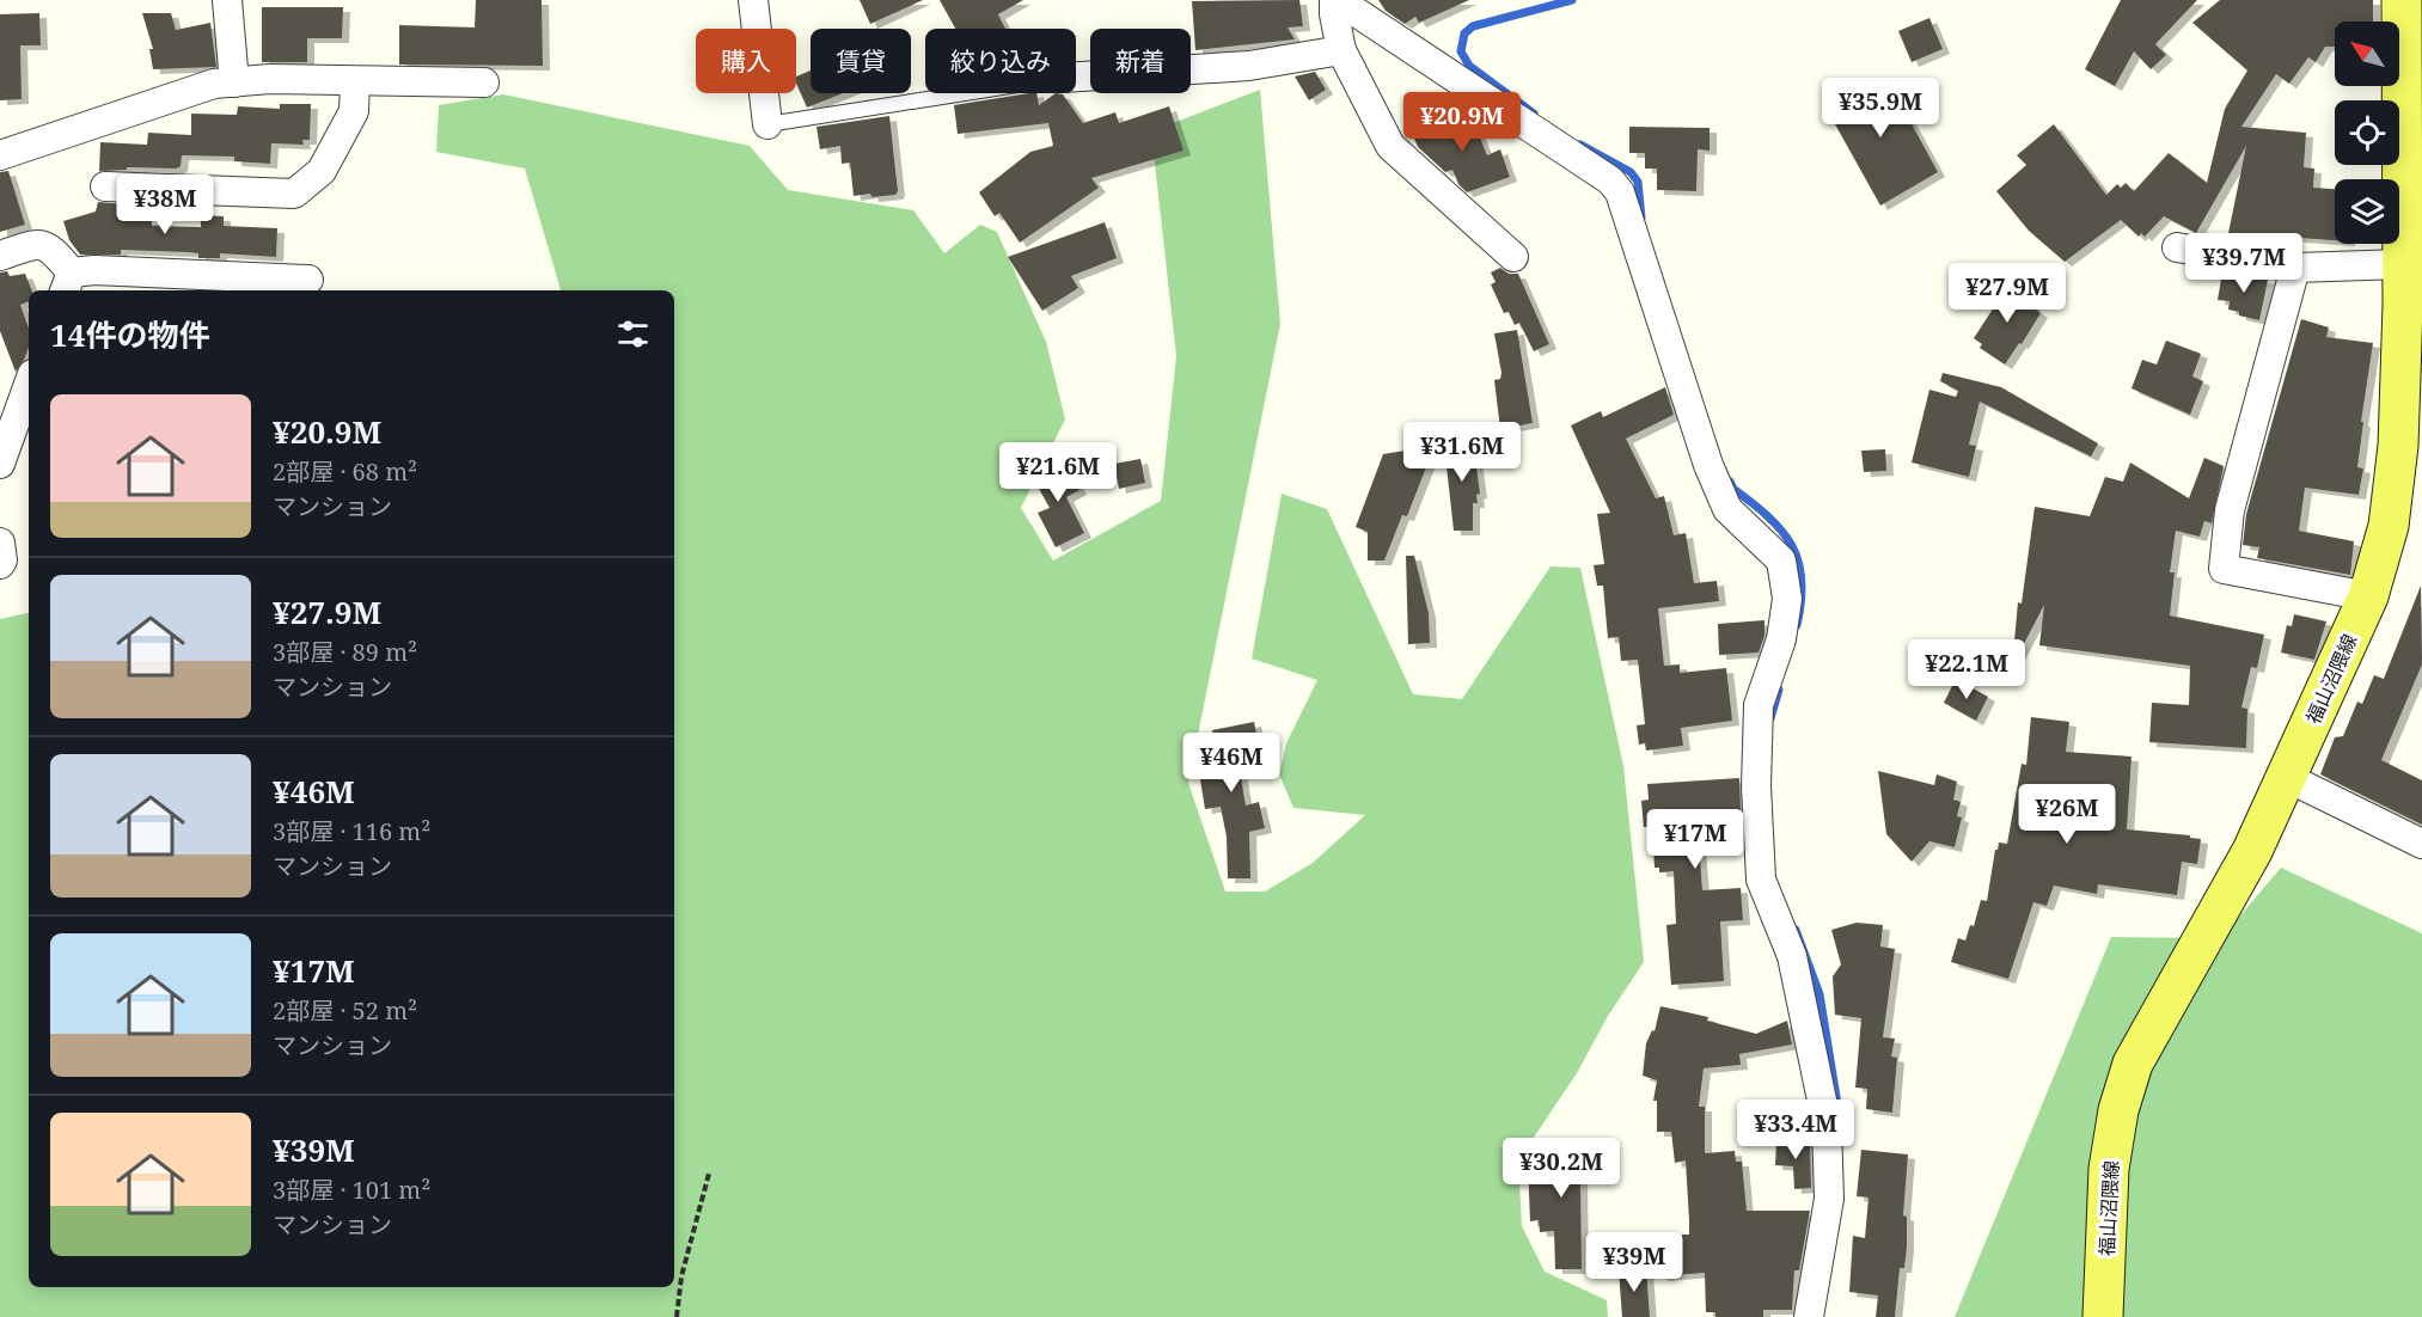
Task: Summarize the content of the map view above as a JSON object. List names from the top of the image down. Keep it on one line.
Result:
{"streets":{"main road":["福山沼隈線"]},"north":"top left","page":{"chip":["購入","賃貸","絞り込み","新着"],"price":["¥35.9M","¥20.9M","¥38M","¥39.7M","¥27.9M","¥31.6M","¥21.6M","¥22.1M","¥46M","¥26M","¥17M","¥33.4M","¥30.2M","¥39M"],"heading":"14件の物件","list":[{"name":"¥20.9M","note":"2部屋 · 68 m² · マンション"},{"name":"¥27.9M","note":"3部屋 · 89 m² · マンション"},{"name":"¥46M","note":"3部屋 · 116 m² · マンション"},{"name":"¥17M","note":"2部屋 · 52 m² · マンション"},{"name":"¥39M","note":"3部屋 · 101 m² · マンション"}]}}
